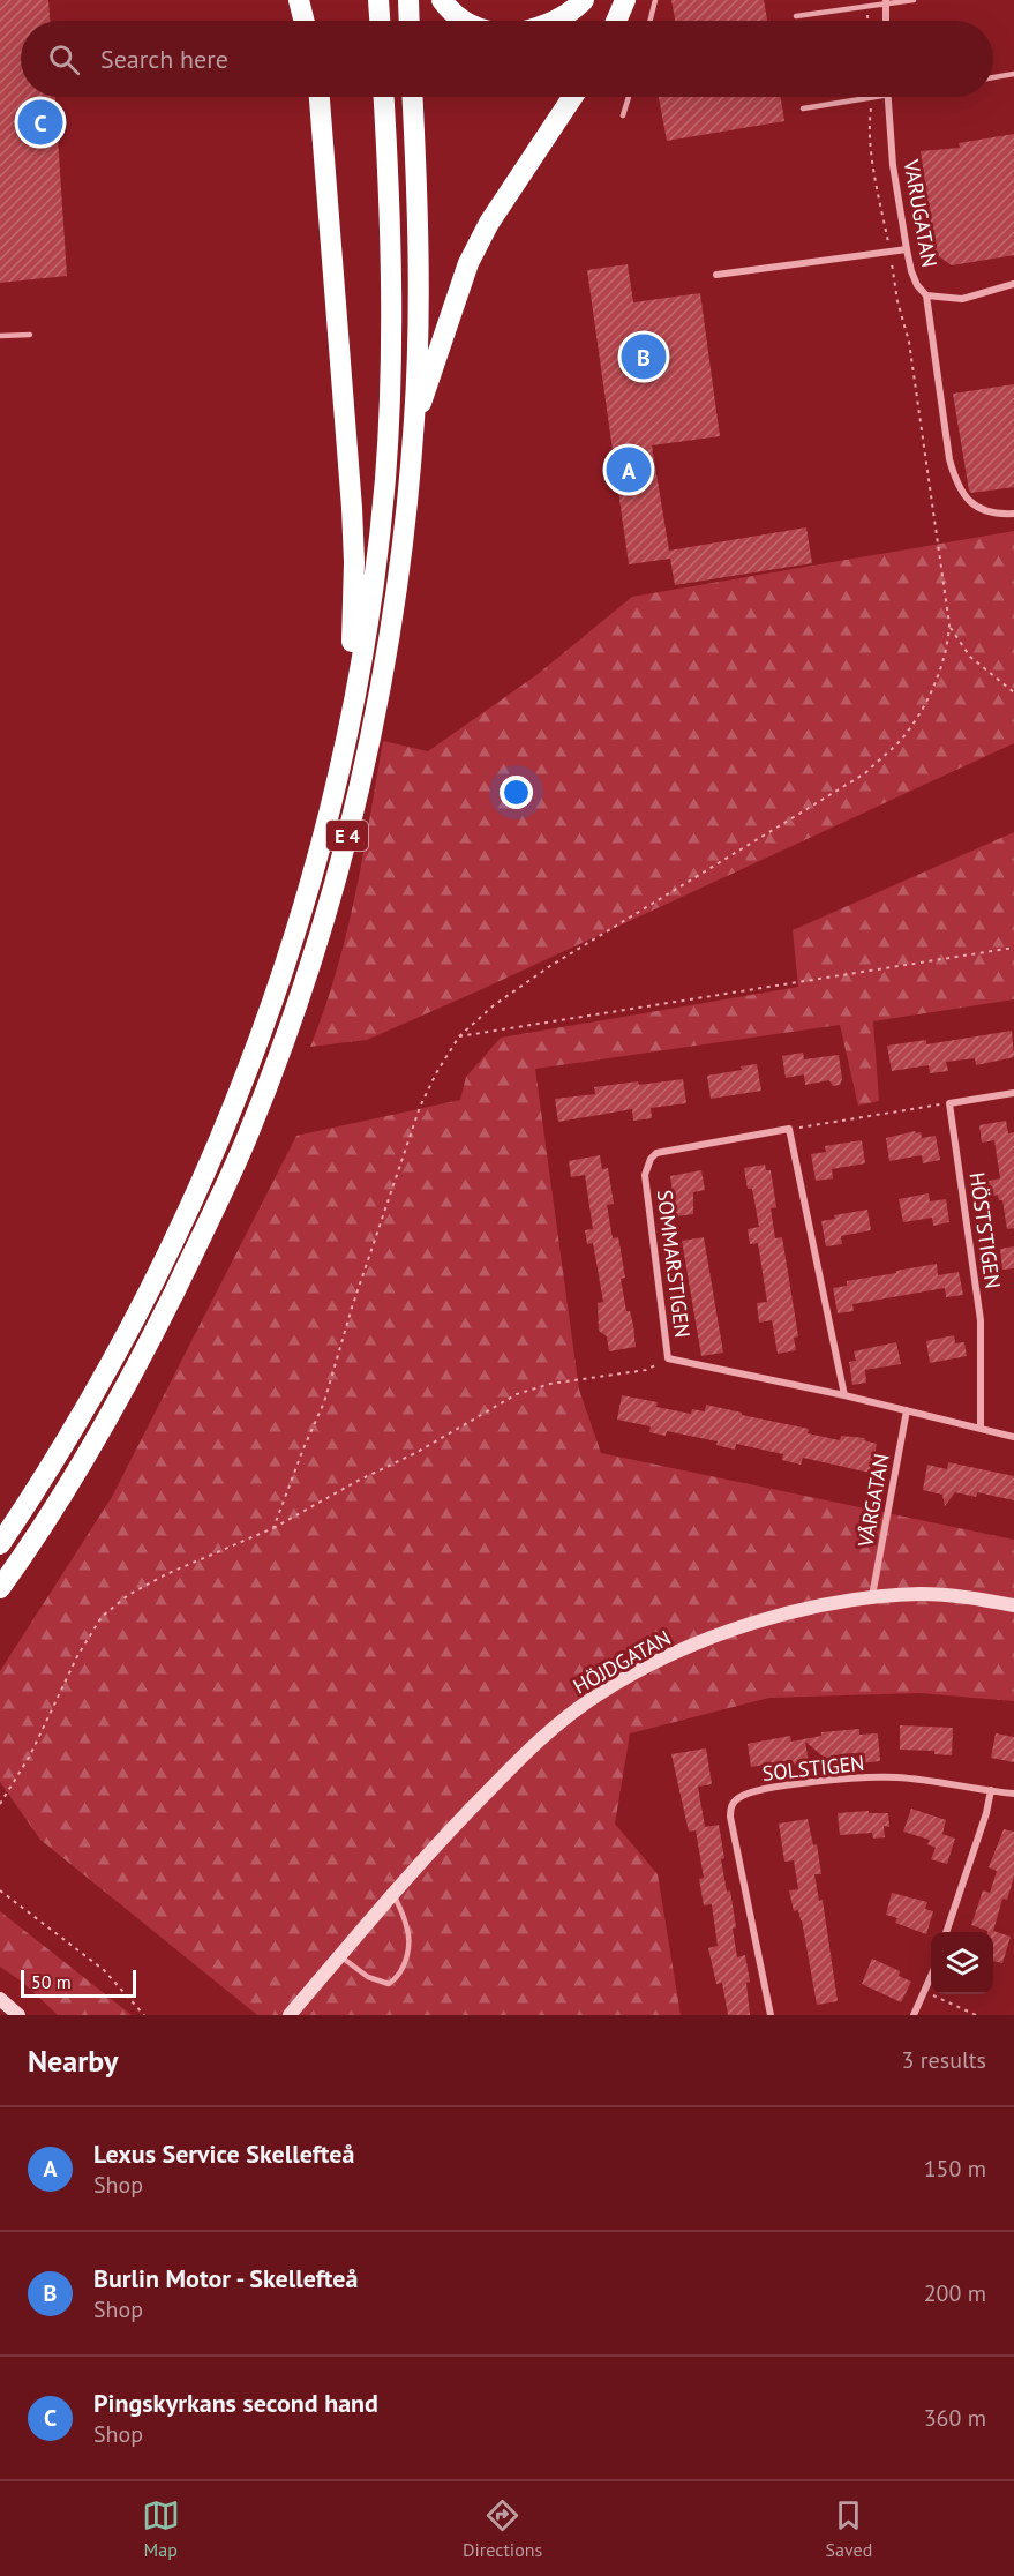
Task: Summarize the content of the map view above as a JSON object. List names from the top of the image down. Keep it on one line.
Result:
{"streets":{"highway":["E 4"],"street":["VARUGATAN","HÖSTSTIGEN","SOMMARSTIGEN","VÅRGATAN","HÖJDGATAN","SOLSTIGEN"]},"crossings":[["SOMMARSTIGEN","VÅRGATAN"],["VÅRGATAN","HÖJDGATAN"]],"scale_bar":"50 m","page":{"search":"Search here","pins":["C","B","A"],"scale":"50 m","heading":["Nearby","3 results"],"list":[{"mark":"A","name":"Lexus Service Skellefteå","note":"Shop","value":"150 m"},{"mark":"B","name":"Burlin Motor - Skellefteå","note":"Shop","value":"200 m"},{"mark":"C","name":"Pingskyrkans second hand","note":"Shop","value":"360 m"}],"nav":["Map","Directions","Saved"]}}
